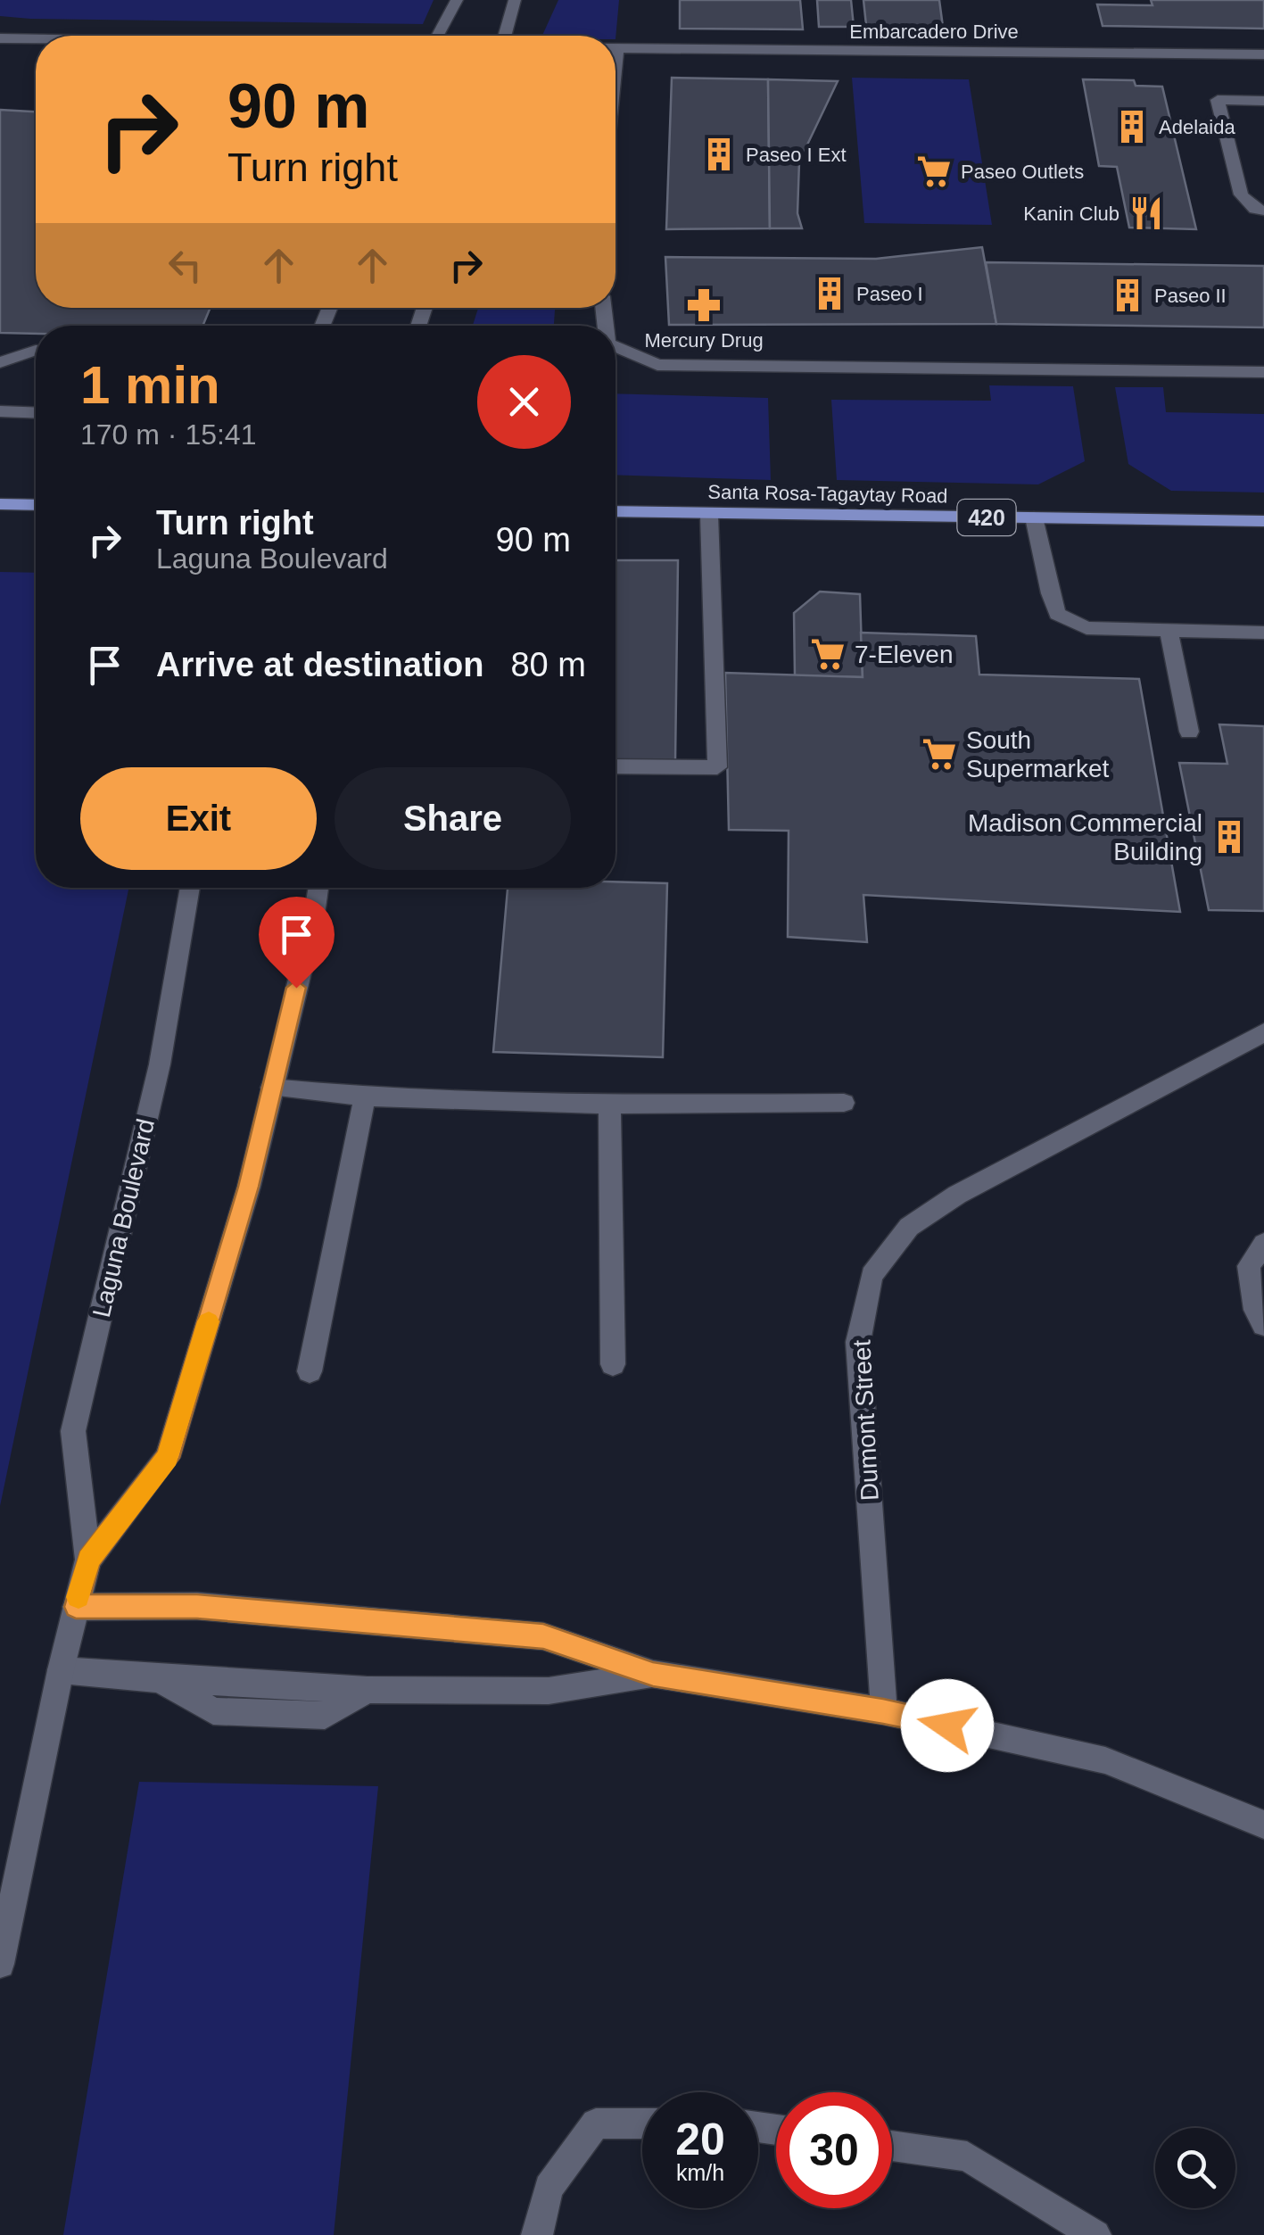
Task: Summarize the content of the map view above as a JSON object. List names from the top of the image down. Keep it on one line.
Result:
{"streets":{"main road":["Santa Rosa-Tagaytay Road","420"],"street":["Embarcadero Drive","Laguna Boulevard","Dumont Street"]},"places":{"building":["Adelaida","Paseo I Ext","Paseo I","Paseo II","Madison Commercial Building"],"supermarket":["Paseo Outlets","7-Eleven","South Supermarket"],"restaurant":["Kanin Club"],"pharmacy":["Mercury Drug"]},"page":{"turn":["90 m","Turn right"],"heading":["1 min","170 m · 15:41"],"list":[{"name":"Turn right","note":"Laguna Boulevard","value":"90 m"},{"name":"Arrive at destination","value":"80 m"}],"buttons":["Exit","Share"],"speed":"20 km/h","limit":"30"}}
